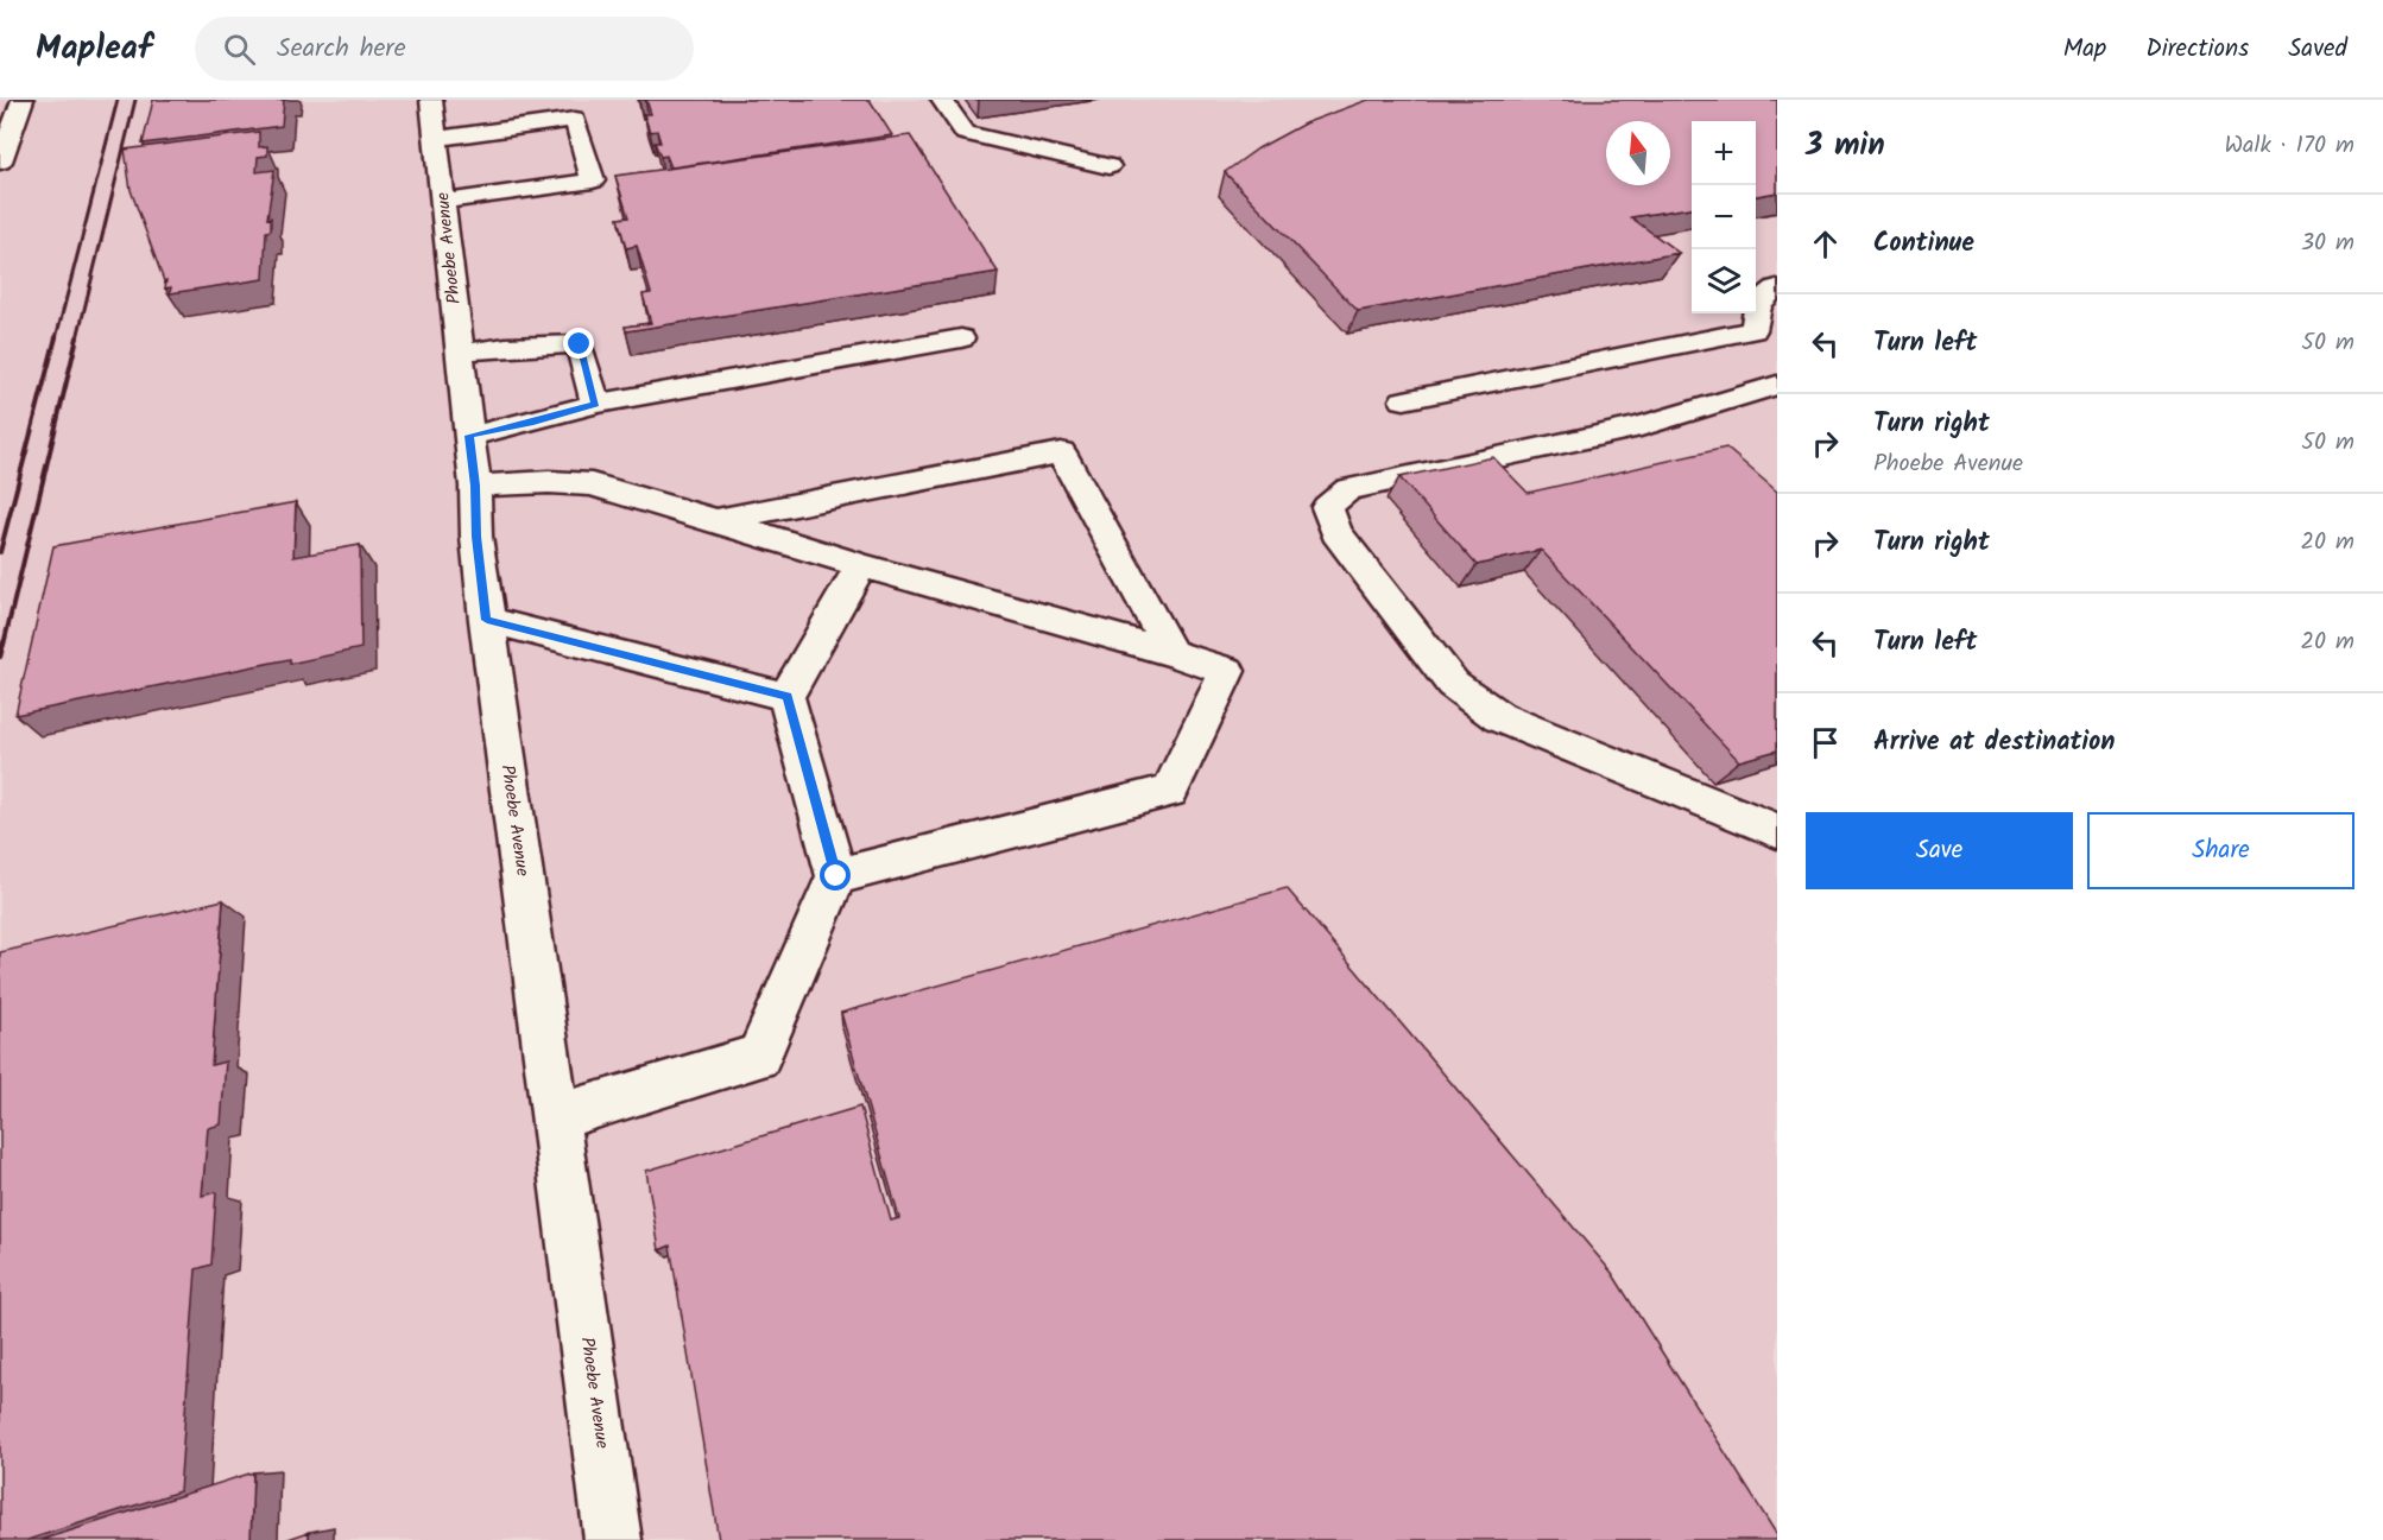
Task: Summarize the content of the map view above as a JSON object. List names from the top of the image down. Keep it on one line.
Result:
{"streets":{"street":["Phoebe Avenue"]},"north":"top","page":{"header":"Mapleaf","search":"Search here","nav":["Map","Directions","Saved"],"heading":["3 min","Walk · 170 m"],"map_buttons":["+","−"],"list":[["Continue","30 m"],["Turn left","50 m"],["Turn right","Phoebe Avenue","50 m"],["Turn right","20 m"],["Turn left","20 m"],"Arrive at destination"],"buttons":["Save","Share"]}}
